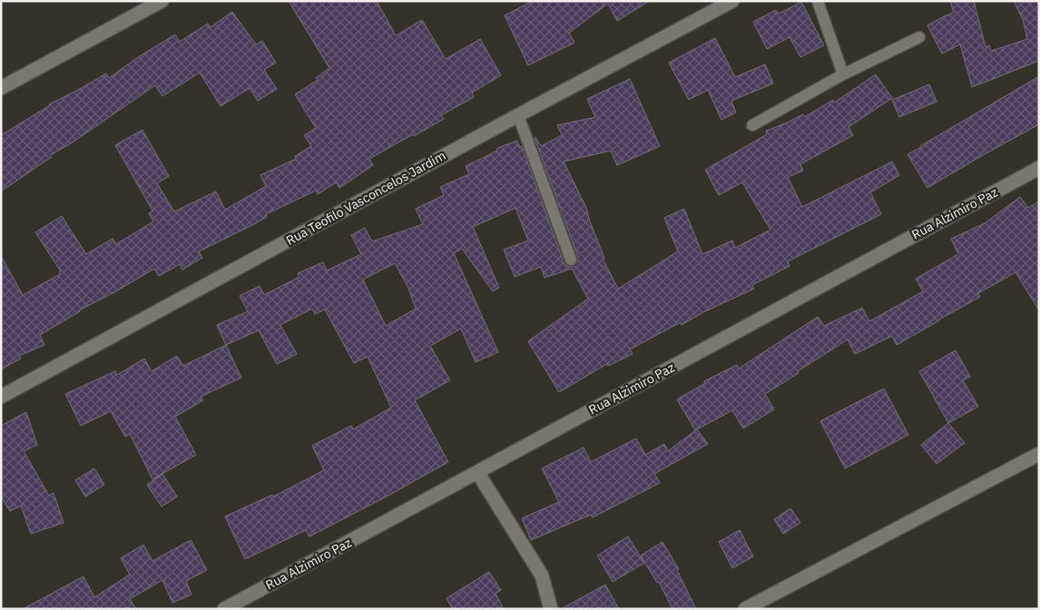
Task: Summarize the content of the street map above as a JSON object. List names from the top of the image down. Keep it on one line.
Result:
{"streets":{"street":["Rua Teofilo Vasconcelos Jardim","Rua Alzimiro Paz"]}}
